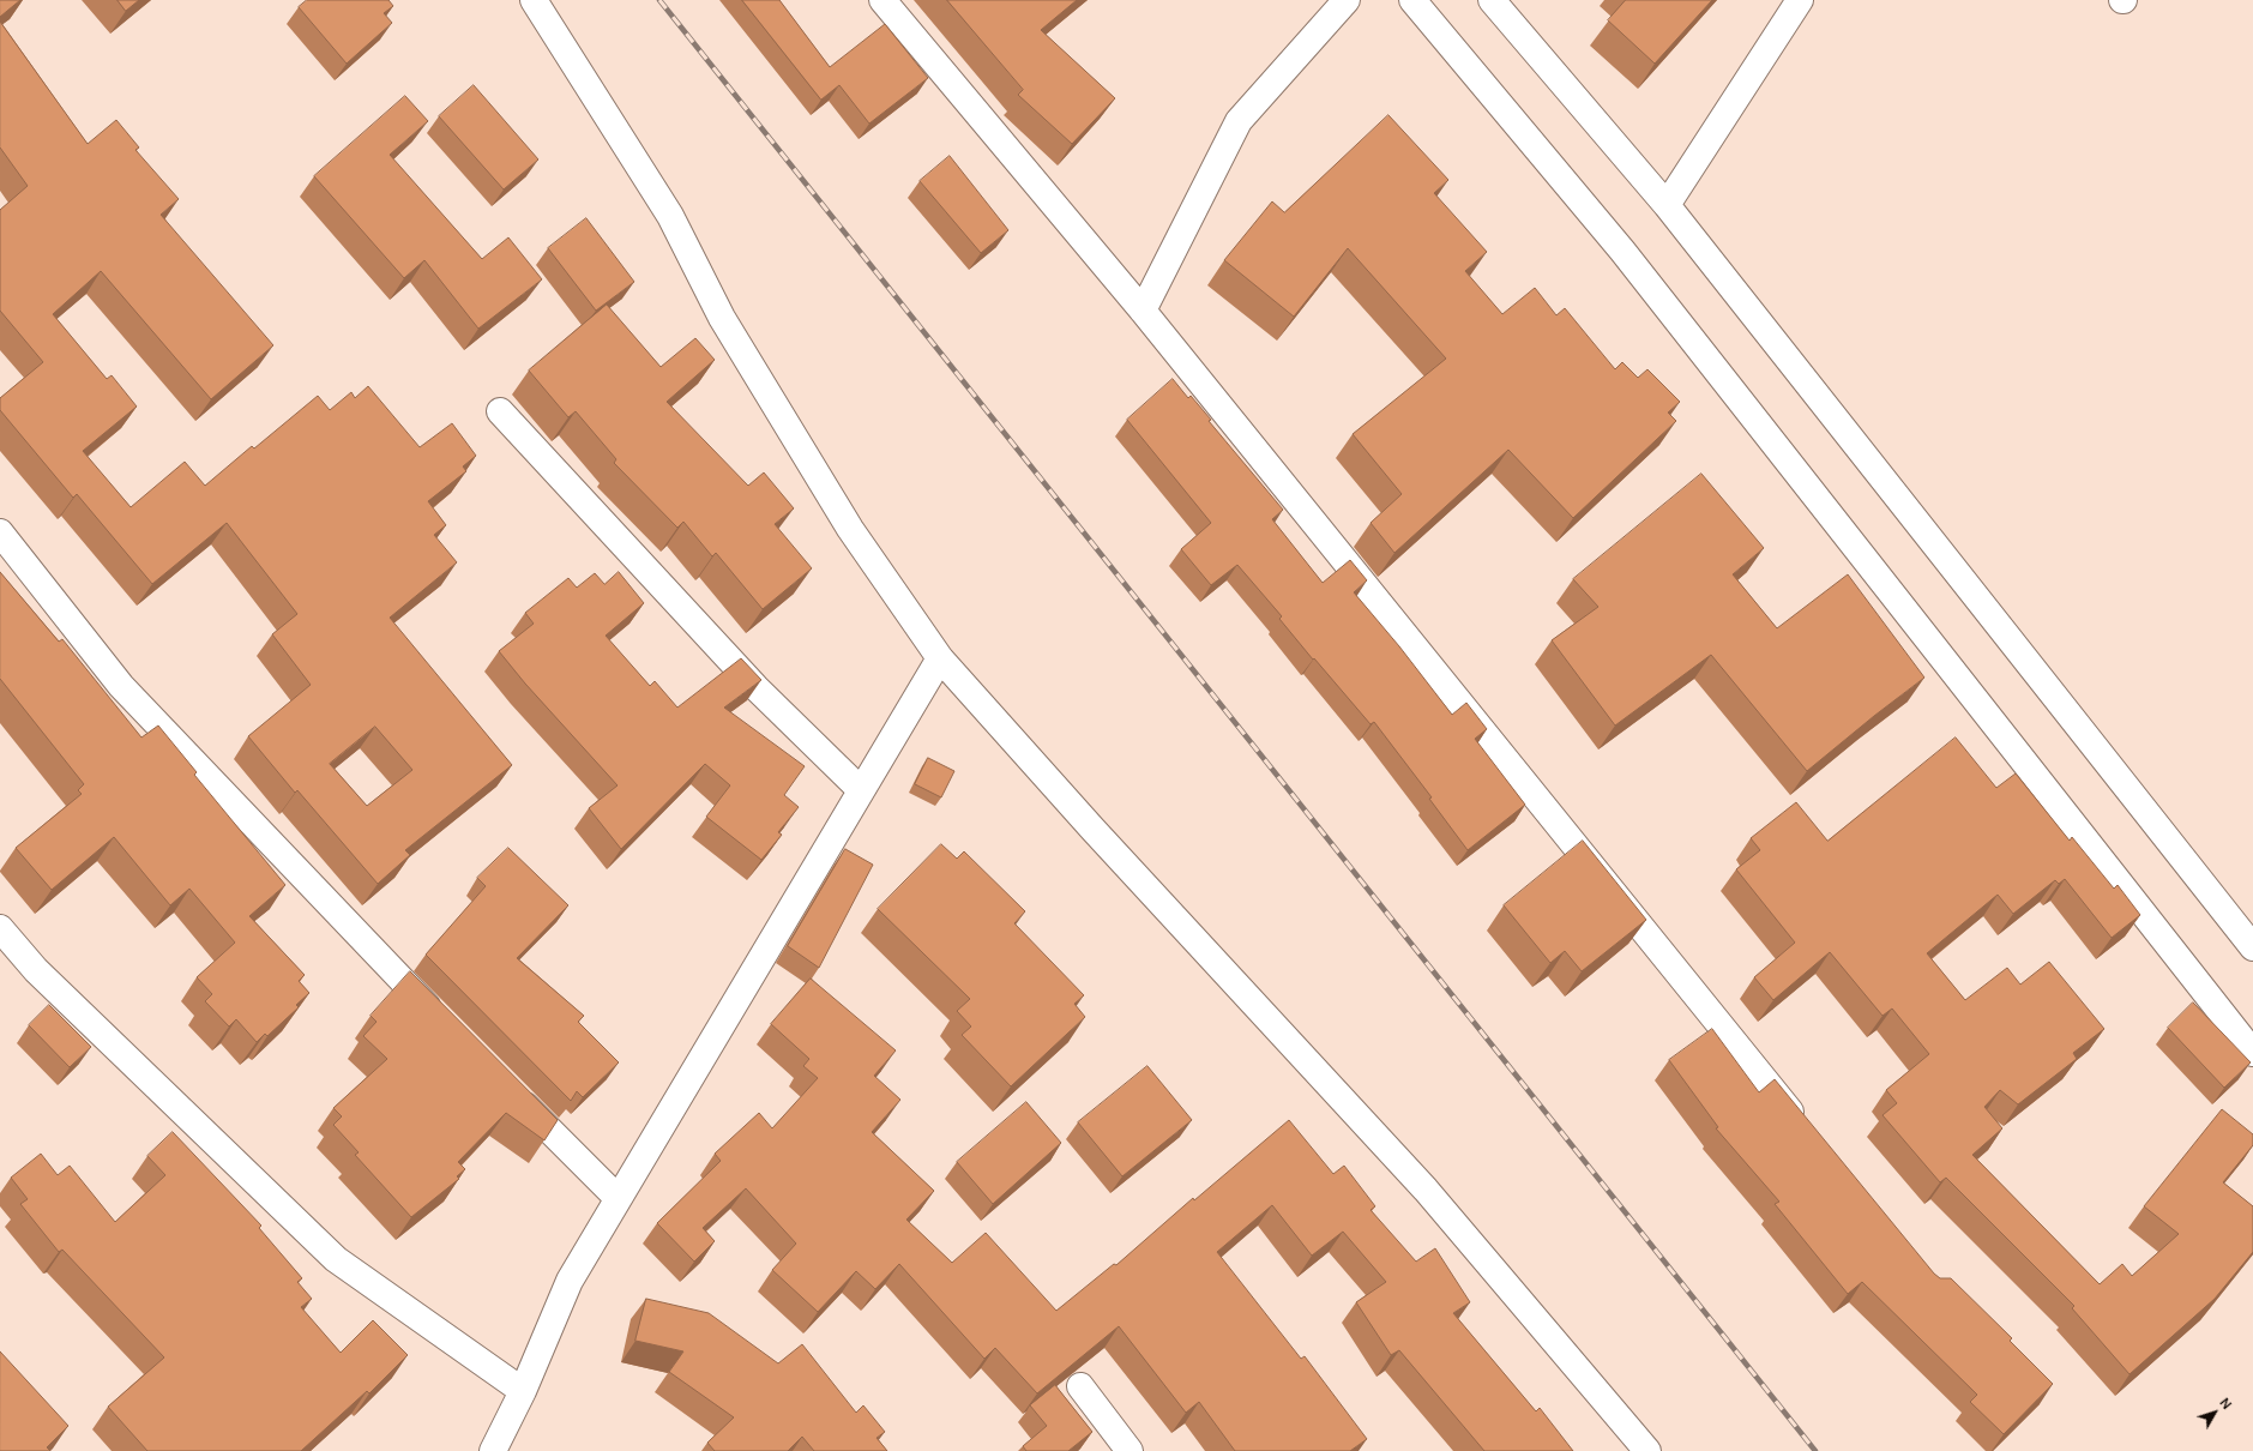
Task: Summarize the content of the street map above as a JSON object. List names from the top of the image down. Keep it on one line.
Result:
{"north":"top right"}
